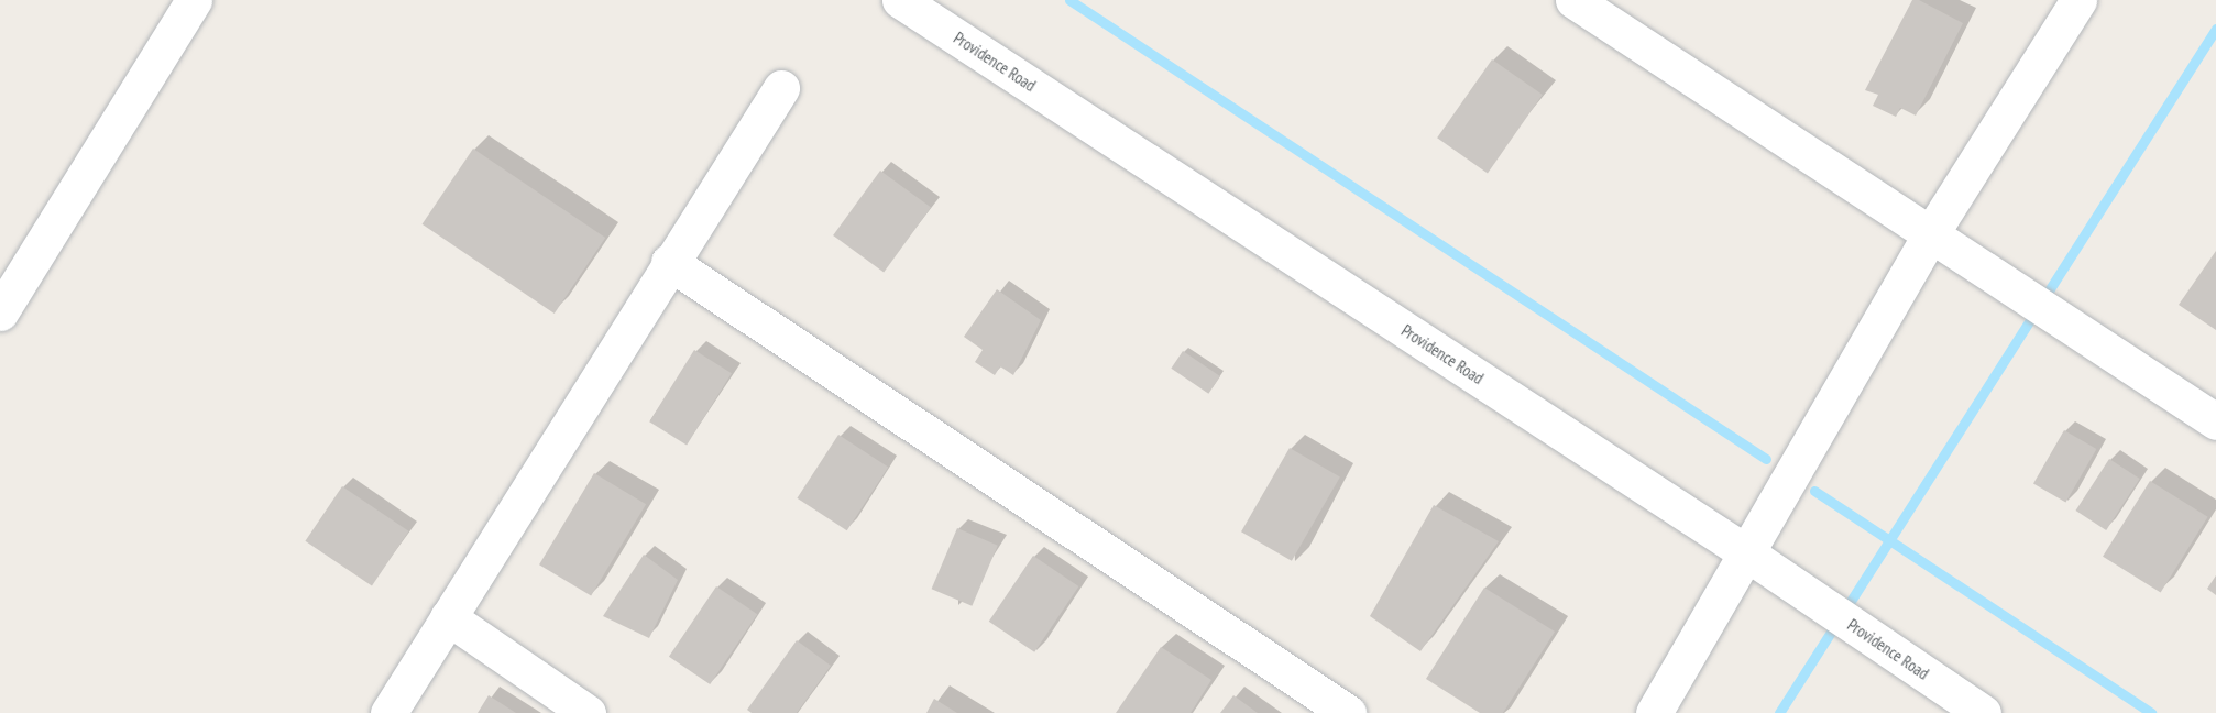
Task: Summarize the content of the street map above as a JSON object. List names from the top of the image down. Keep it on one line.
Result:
{"streets":{"street":["Providence Road"]}}
